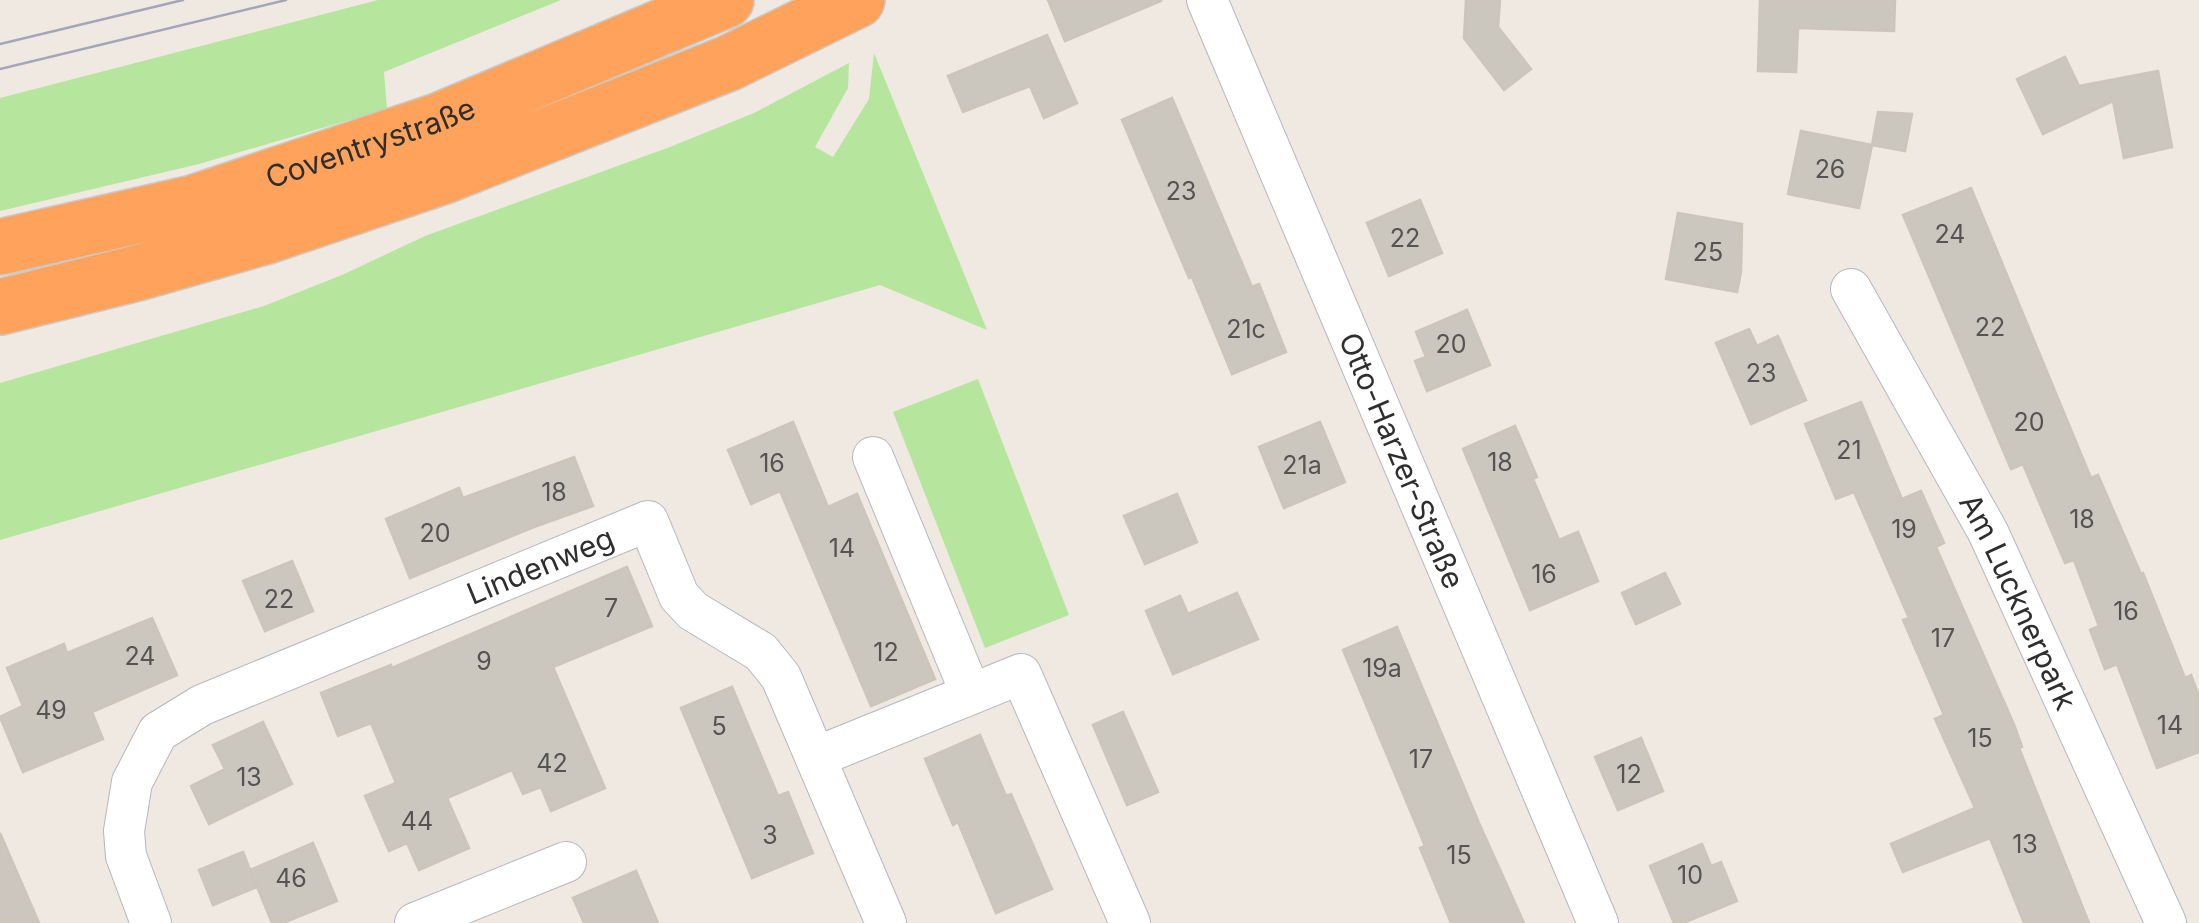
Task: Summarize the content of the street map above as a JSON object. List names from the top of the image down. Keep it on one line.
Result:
{"streets":{"highway":["Coventrystraße"],"street":["Otto-Harzer-Straße","Lindenweg","Am Lucknerpark"]},"house_numbers":["26","23","24","22","25","22","21c","20","23","20","21","18","16","21a","18","18","19","20","14","16","22","7","16","17","12","24","9","19a","49","14","5","15","17","42","12","13","44","3","13","15","10","46"]}
